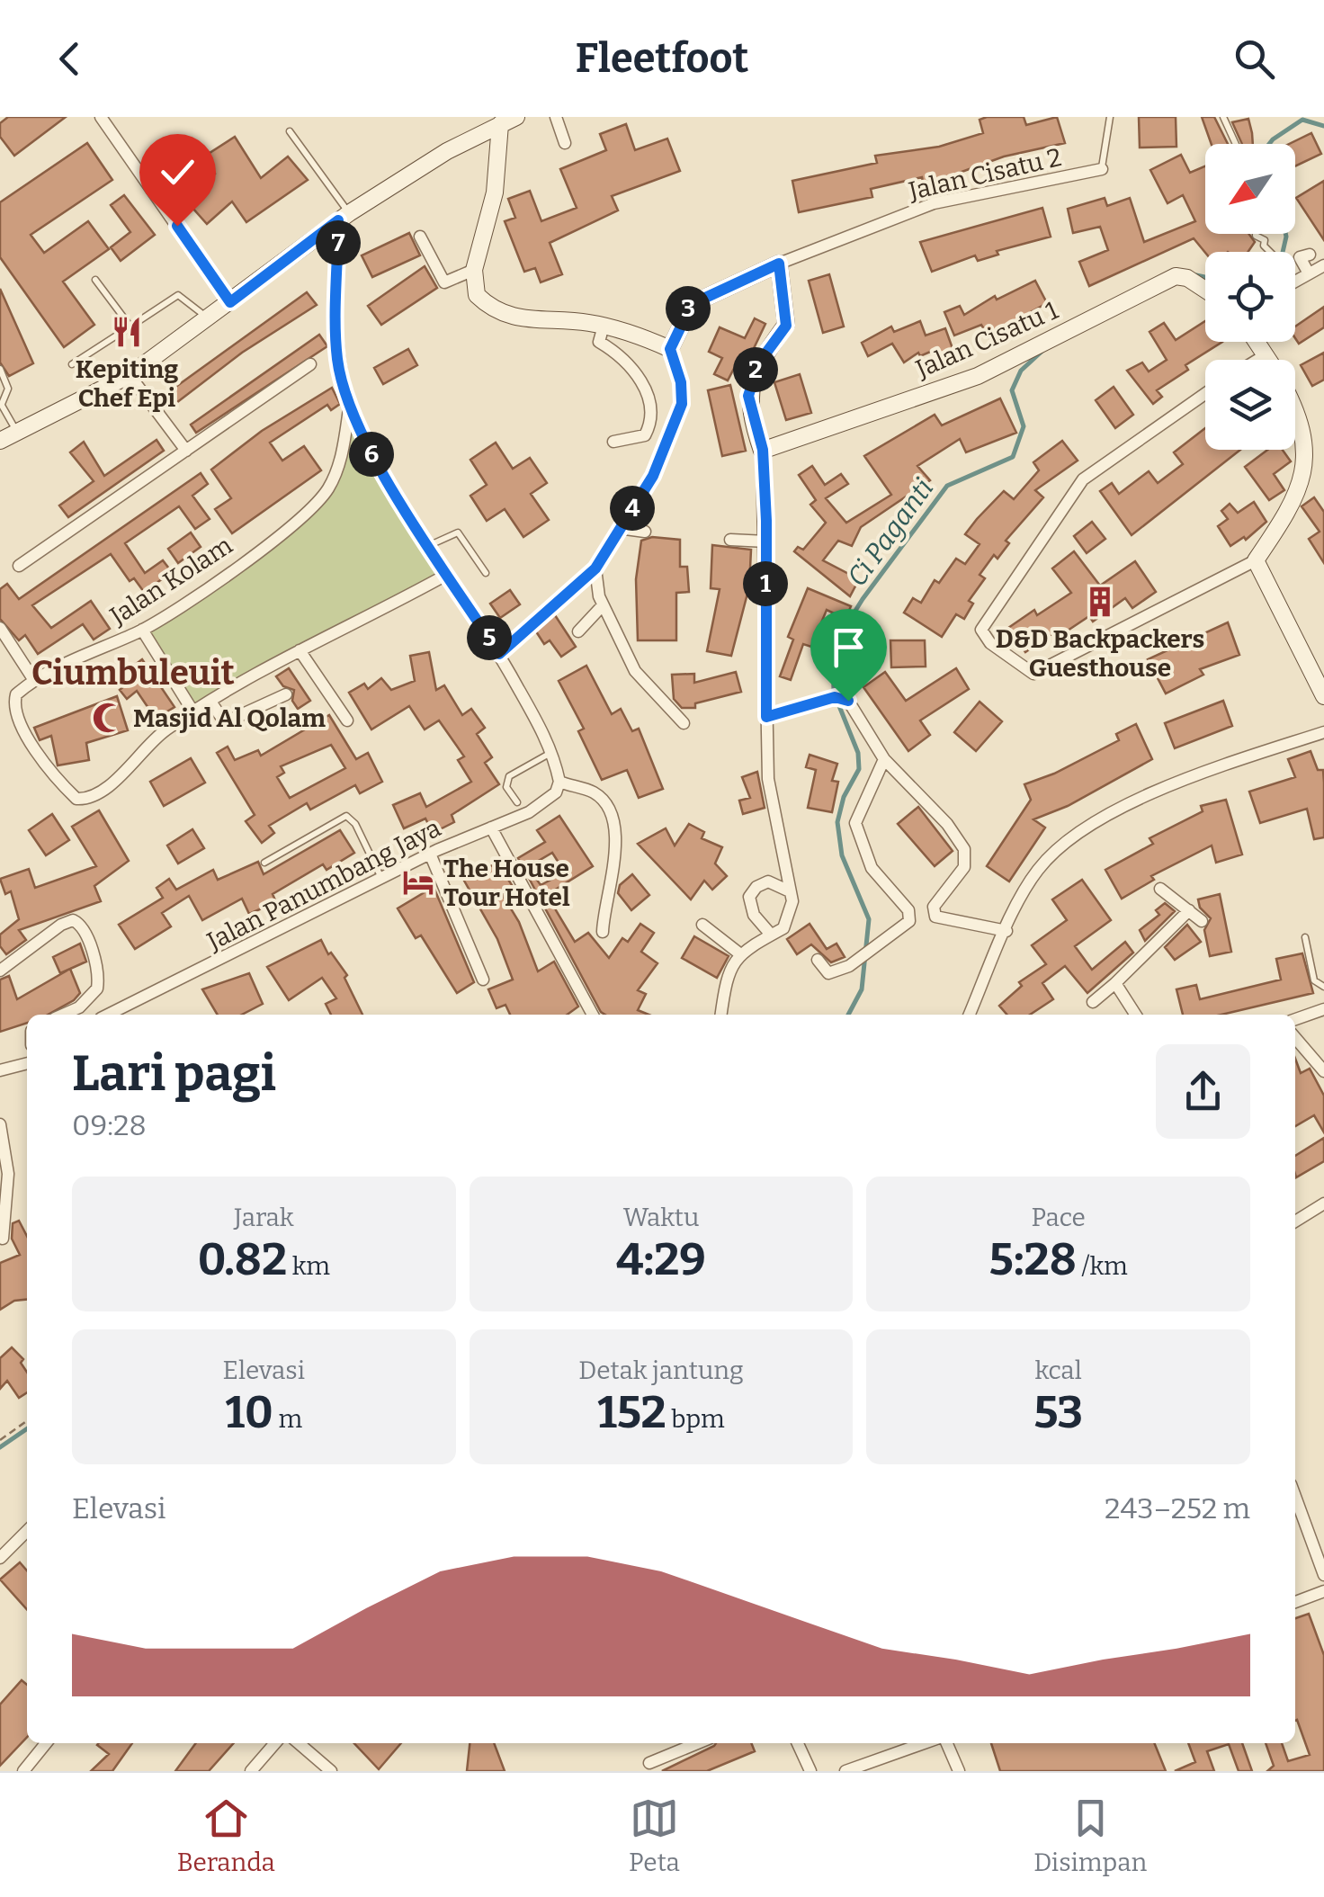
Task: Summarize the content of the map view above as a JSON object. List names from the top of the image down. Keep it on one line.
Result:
{"streets":{"street":["Jalan Cisatu 2","Jalan Cisatu 1","Jalan Kolam","Jalan Panumbang Jaya"]},"districts":["Ciumbuleuit"],"water":["Ci Paganti"],"places":{"restaurant":["Kepiting Chef Epi"],"building":["D&D Backpackers Guesthouse"],"mosque":["Masjid Al Qolam"],"hotel":["The House Tour Hotel"]},"north":"bottom left","page":{"header":"Fleetfoot","pins":["7","3","2","6","4","1","5"],"heading":["Lari pagi","09:28"],"stats":[["Jarak","0.82 km"],["Waktu","4:29"],["Pace","5:28 /km"],["Elevasi","10 m"],["Detak jantung","152 bpm"],["kcal","53"]],"chart":["Elevasi","243–252 m"],"tabs":["Beranda","Peta","Disimpan"]}}
